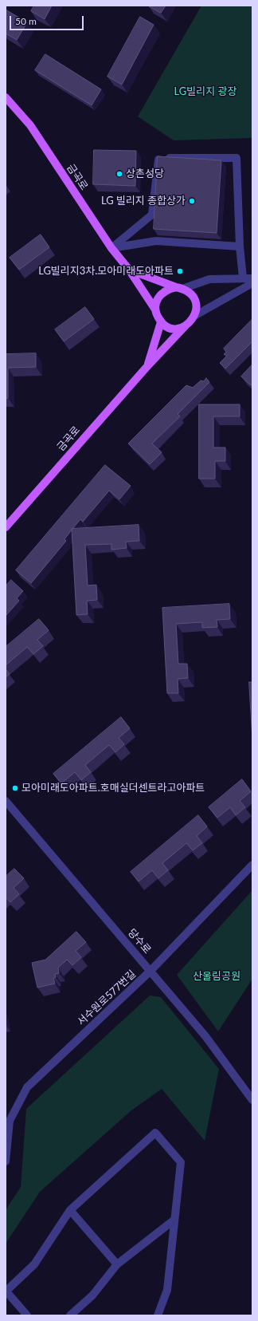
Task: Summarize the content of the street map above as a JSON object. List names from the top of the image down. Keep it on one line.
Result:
{"streets":{"main road":["금곡로"],"street":["당수로","서수원로577번길"]},"crossings":[["당수로","서수원로577번길"]],"parks":["LG빌리지 광장","산울림공원"],"places":["상촌성당","LG 빌리지 종합상가","LG빌리지3차.모아미래도아파트","모아미래도아파트.호매실더센트라고아파트"],"scale_bar":"50 m"}
